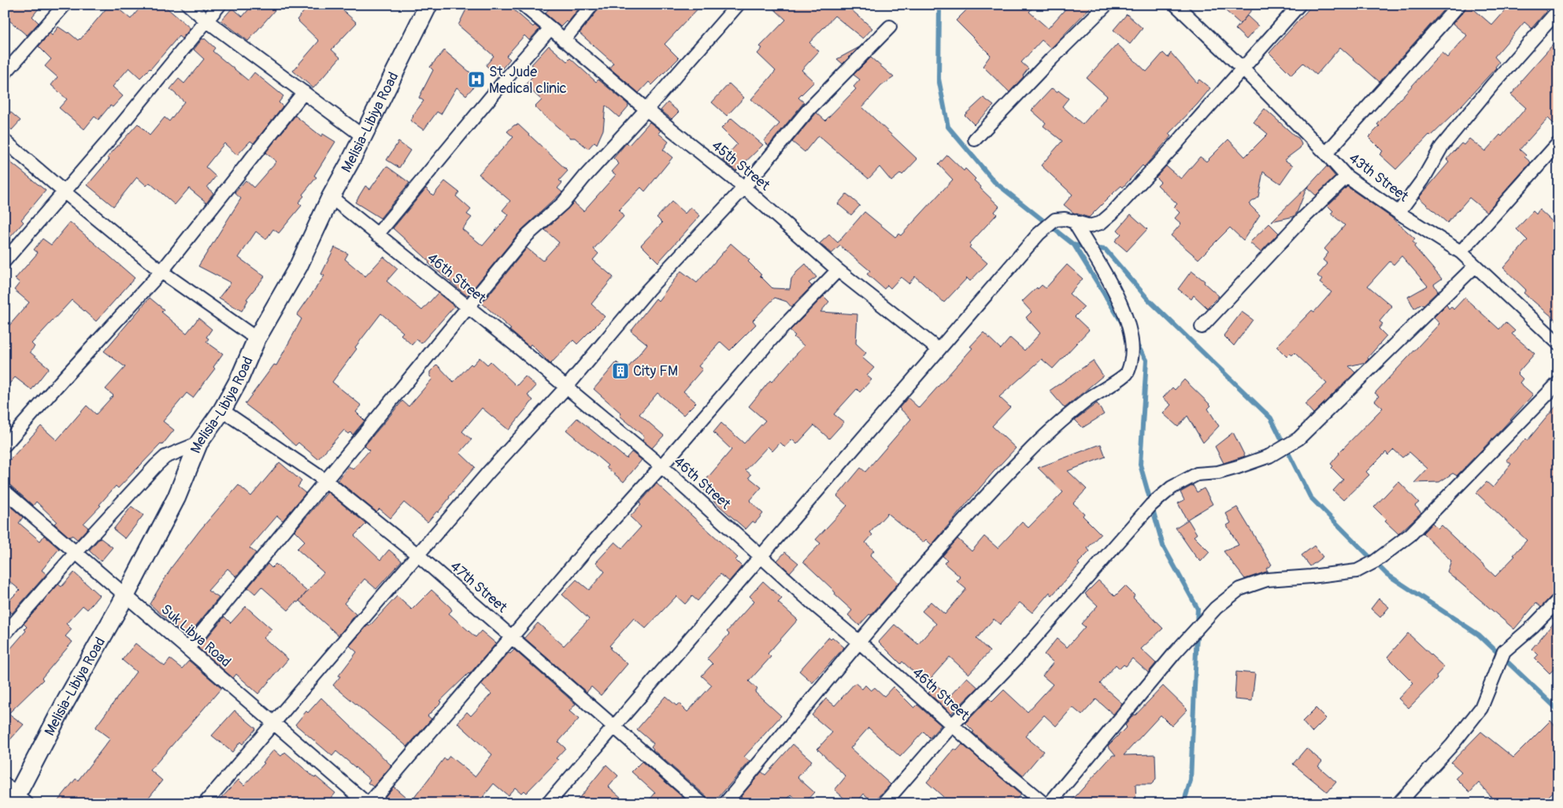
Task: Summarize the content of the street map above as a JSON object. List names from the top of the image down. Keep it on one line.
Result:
{"streets":{"main road":["Melisia-Libiya Road"],"street":["45th Street","43th Street","46th Street","47th Street","Suk Libya Road"]},"crossings":[["Melisia-Libiya Road","46th Street"],["Melisia-Libiya Road","47th Street"],["Melisia-Libiya Road","Suk Libya Road"]],"places":{"hospital":["St. Jude Medical clinic"],"building":["City FM"]}}
